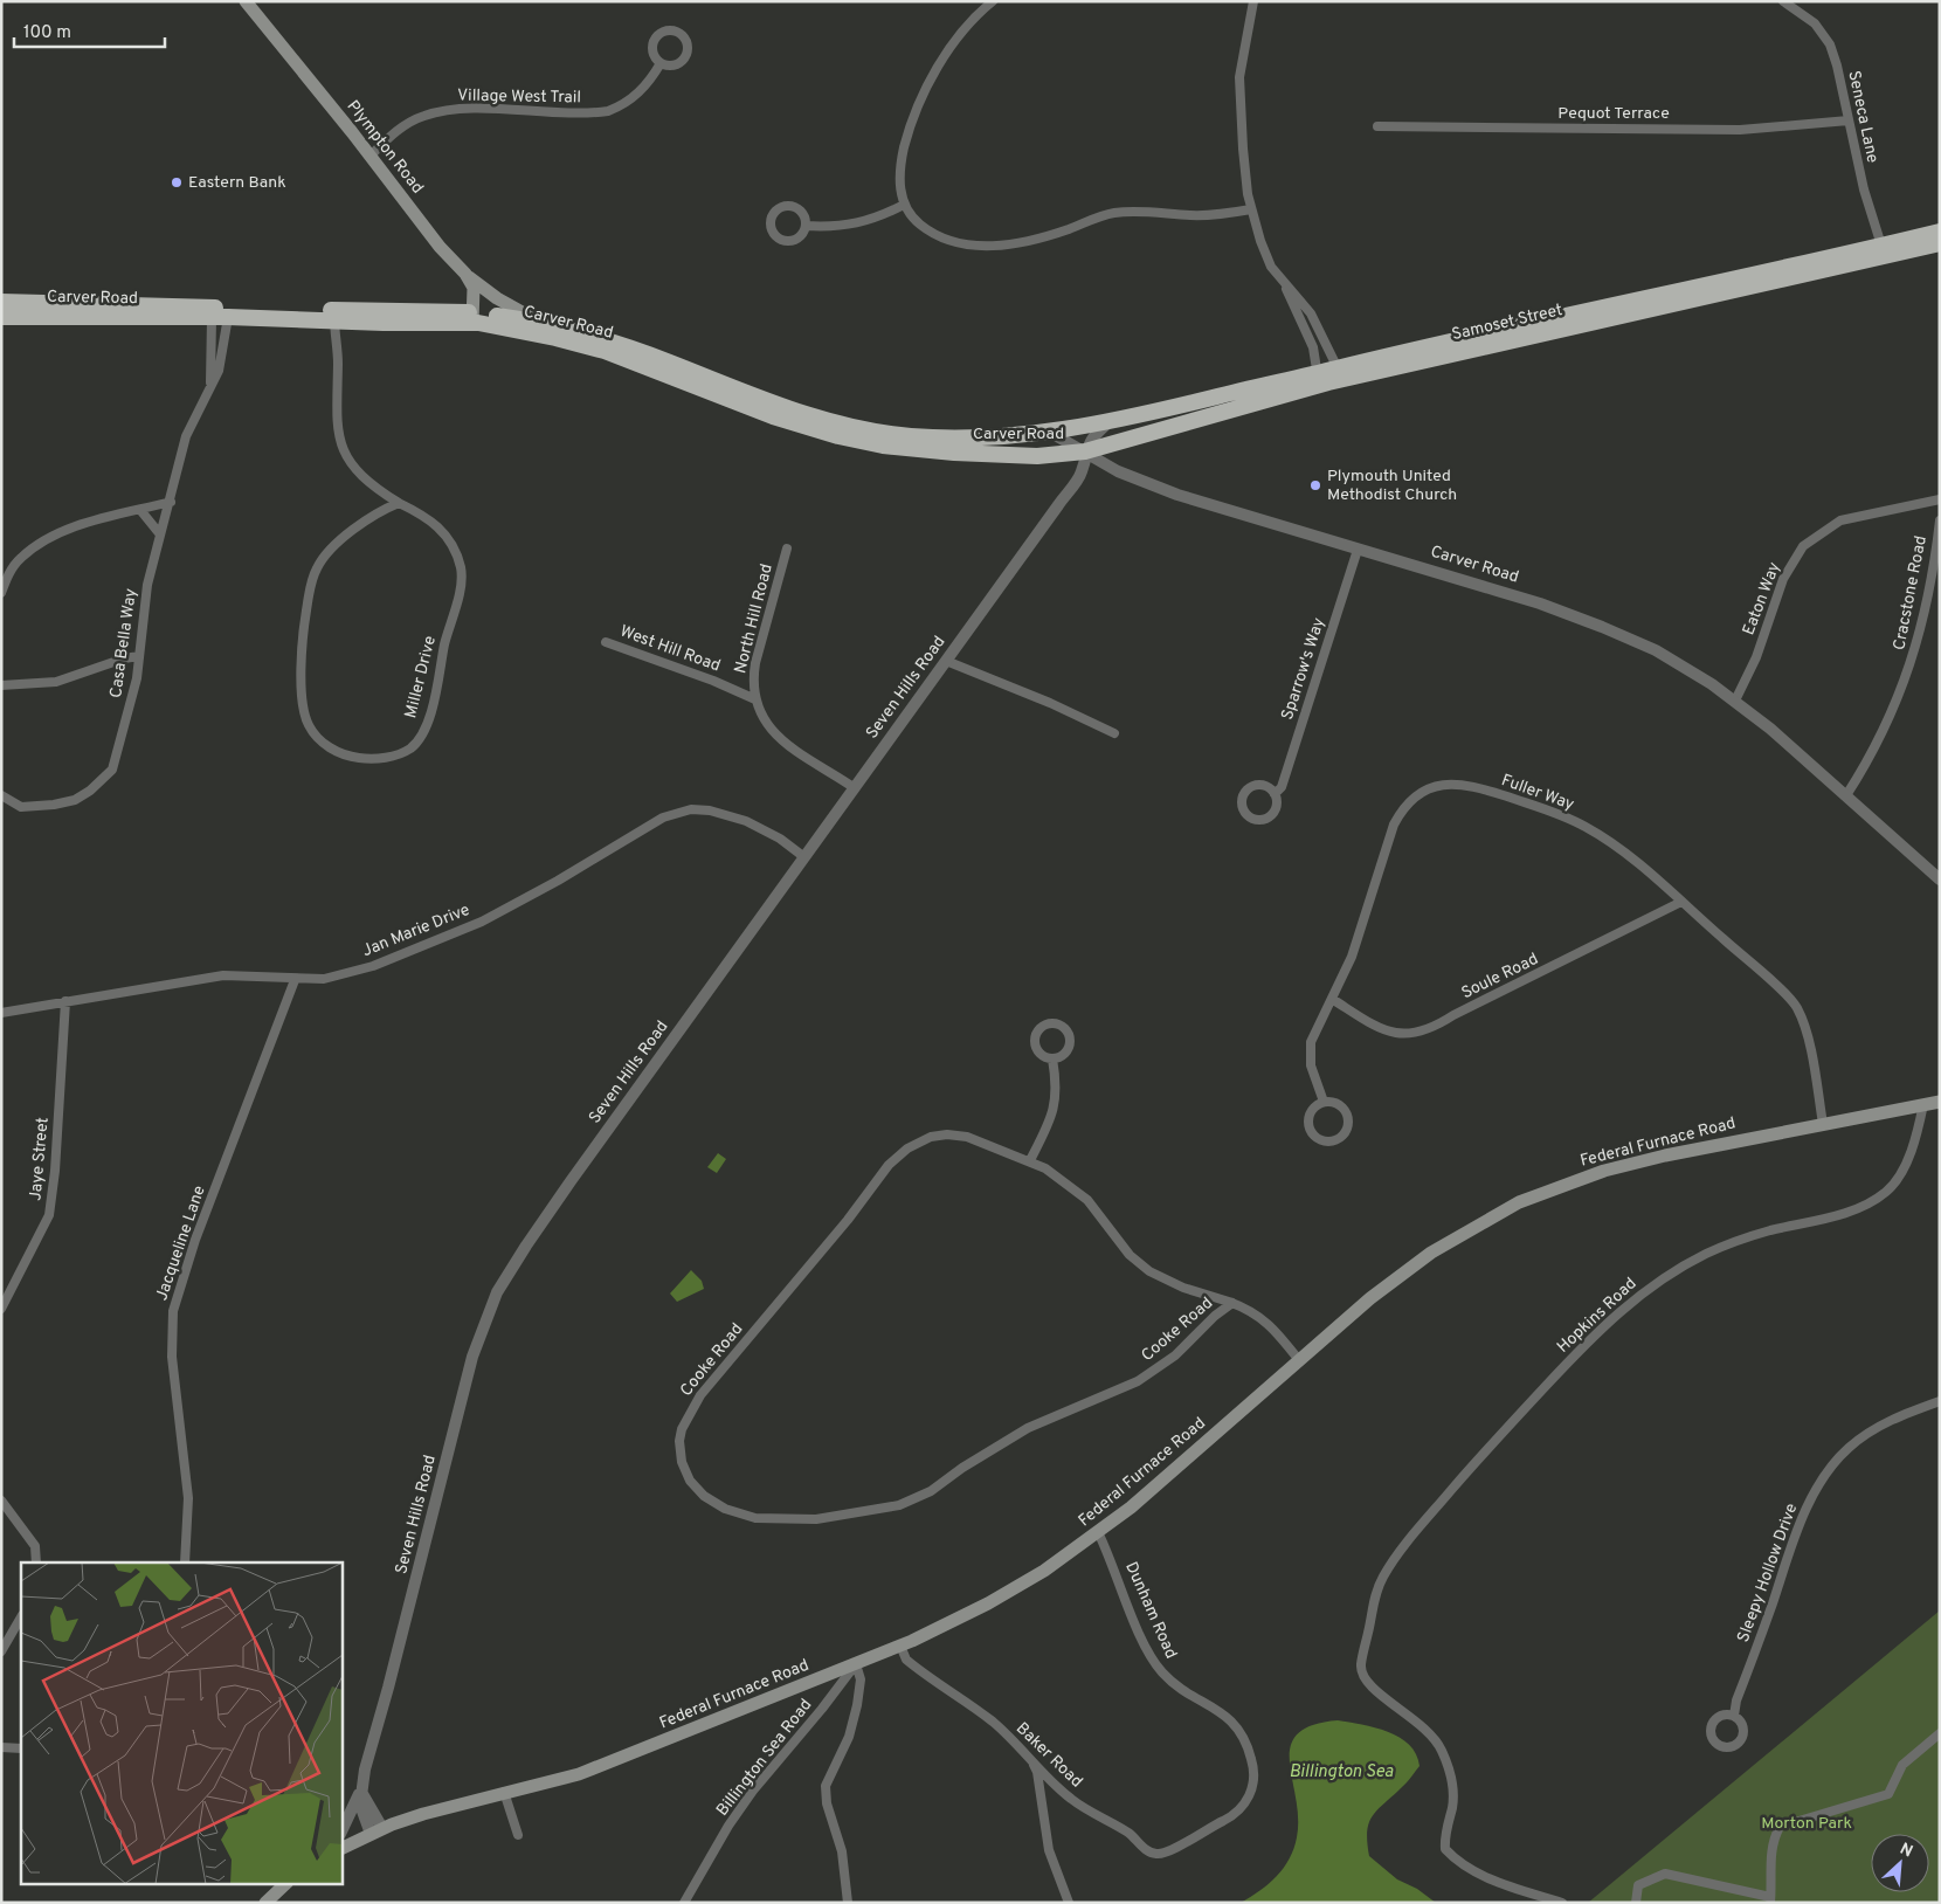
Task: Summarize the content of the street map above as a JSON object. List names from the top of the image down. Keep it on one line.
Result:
{"streets":{"highway":["Carver Road","Samoset Street"],"main road":["Plympton Road","Federal Furnace Road"],"street":["Village West Trail","Pequot Terrace","Seneca Lane","Cracstone Road","Eaton Way","North Hill Road","Casa Bella Way","West Hill Road","Sparrow's Way","Miller Drive","Seven Hills Road","Fuller Way","Jan Marie Drive","Soule Road","Jaye Street","Jacqueline Lane","Hopkins Road","Cooke Road","Sleepy Hollow Drive","Dunham Road","Baker Road","Billington Sea Road"]},"crossings":[["Village West Trail","Plympton Road"],["Pequot Terrace","Seneca Lane"],["Seneca Lane","Samoset Street"],["Plympton Road","Carver Road"],["Carver Road","Samoset Street"],["Carver Road","Cracstone Road"],["Carver Road","Eaton Way"],["Carver Road","Casa Bella Way"],["Carver Road","Sparrow's Way"],["Carver Road","Miller Drive"],["Carver Road","Seven Hills Road"],["Samoset Street","Seven Hills Road"],["North Hill Road","West Hill Road"],["North Hill Road","Seven Hills Road"],["Seven Hills Road","Jan Marie Drive"],["Seven Hills Road","Federal Furnace Road"],["Fuller Way","Soule Road"],["Fuller Way","Federal Furnace Road"],["Jan Marie Drive","Jaye Street"],["Jan Marie Drive","Jacqueline Lane"],["Federal Furnace Road","Hopkins Road"],["Federal Furnace Road","Cooke Road"],["Federal Furnace Road","Dunham Road"],["Federal Furnace Road","Baker Road"],["Federal Furnace Road","Billington Sea Road"],["Dunham Road","Baker Road"]],"water":["Billington Sea"],"parks":["Morton Park"],"places":["Eastern Bank","Plymouth United Methodist Church"],"scale_bar":"100 m","north":"top right"}
